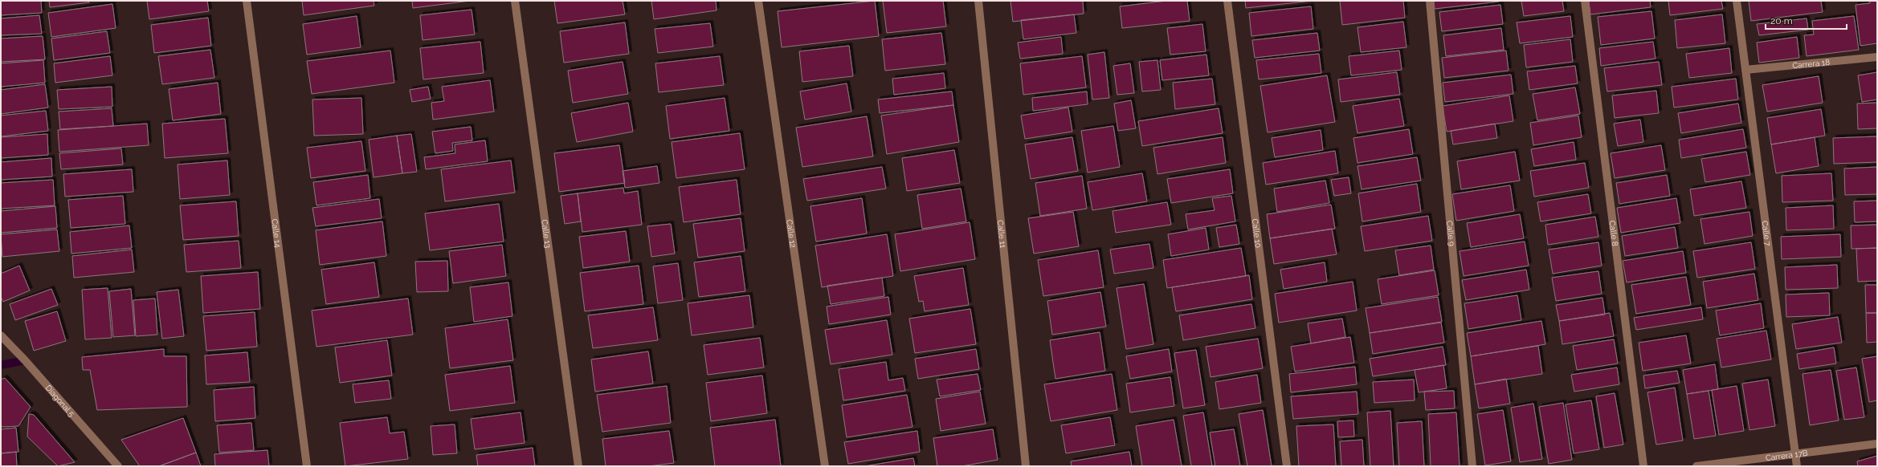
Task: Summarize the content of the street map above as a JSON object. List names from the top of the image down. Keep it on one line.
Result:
{"streets":{"street":["Carrera 18","Calle 14","Calle 13","Calle 12","Calle 11","Calle 10","Calle 9","Calle 8","Calle 7","Diagonal 5","Carrera 17B"]},"crossings":[["Carrera 18","Calle 7"],["Calle 7","Carrera 17B"]],"scale_bar":"20 m"}
